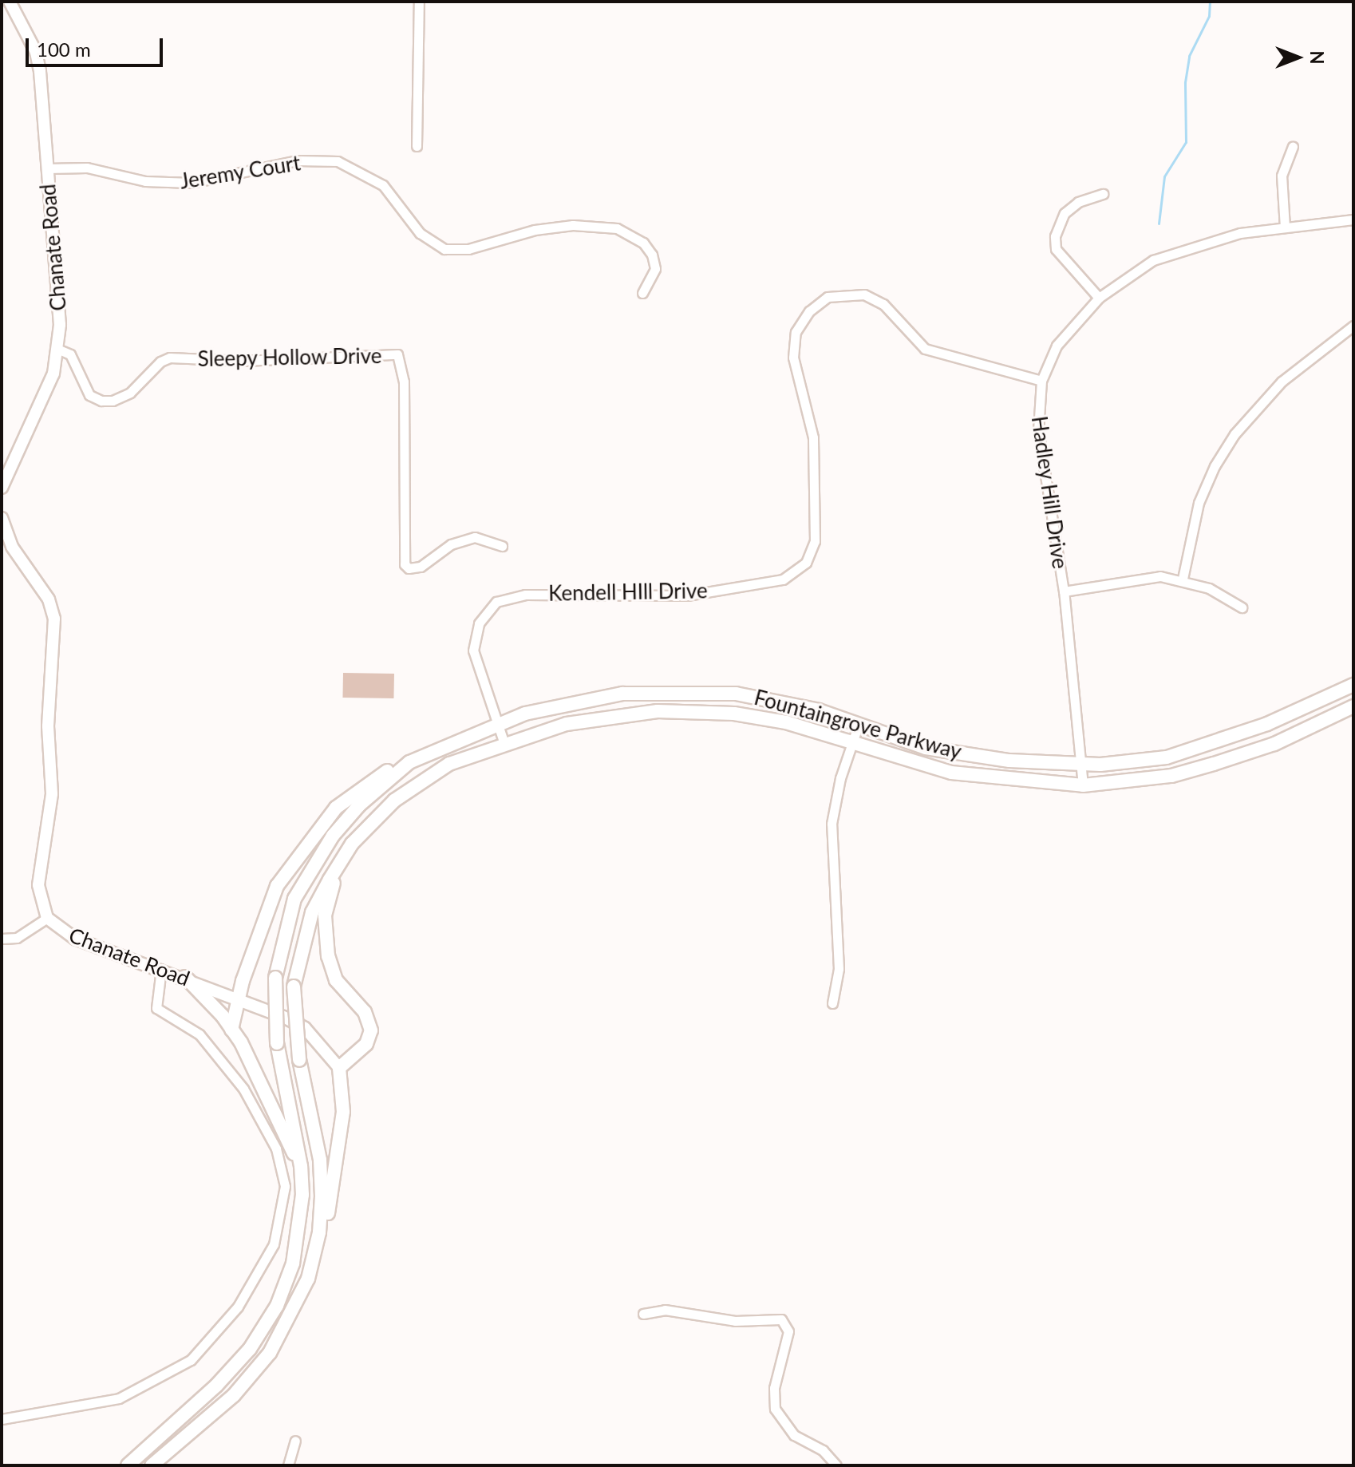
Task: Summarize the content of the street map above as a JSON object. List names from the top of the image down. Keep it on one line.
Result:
{"streets":{"main road":["Fountaingrove Parkway"],"street":["Jeremy Court","Chanate Road","Sleepy Hollow Drive","Hadley Hill Drive","Kendell HIll Drive"]},"crossings":[["Jeremy Court","Chanate Road"],["Chanate Road","Sleepy Hollow Drive"],["Hadley Hill Drive","Kendell HIll Drive"],["Hadley Hill Drive","Fountaingrove Parkway"],["Kendell HIll Drive","Fountaingrove Parkway"]],"scale_bar":"100 m","north":"right"}
